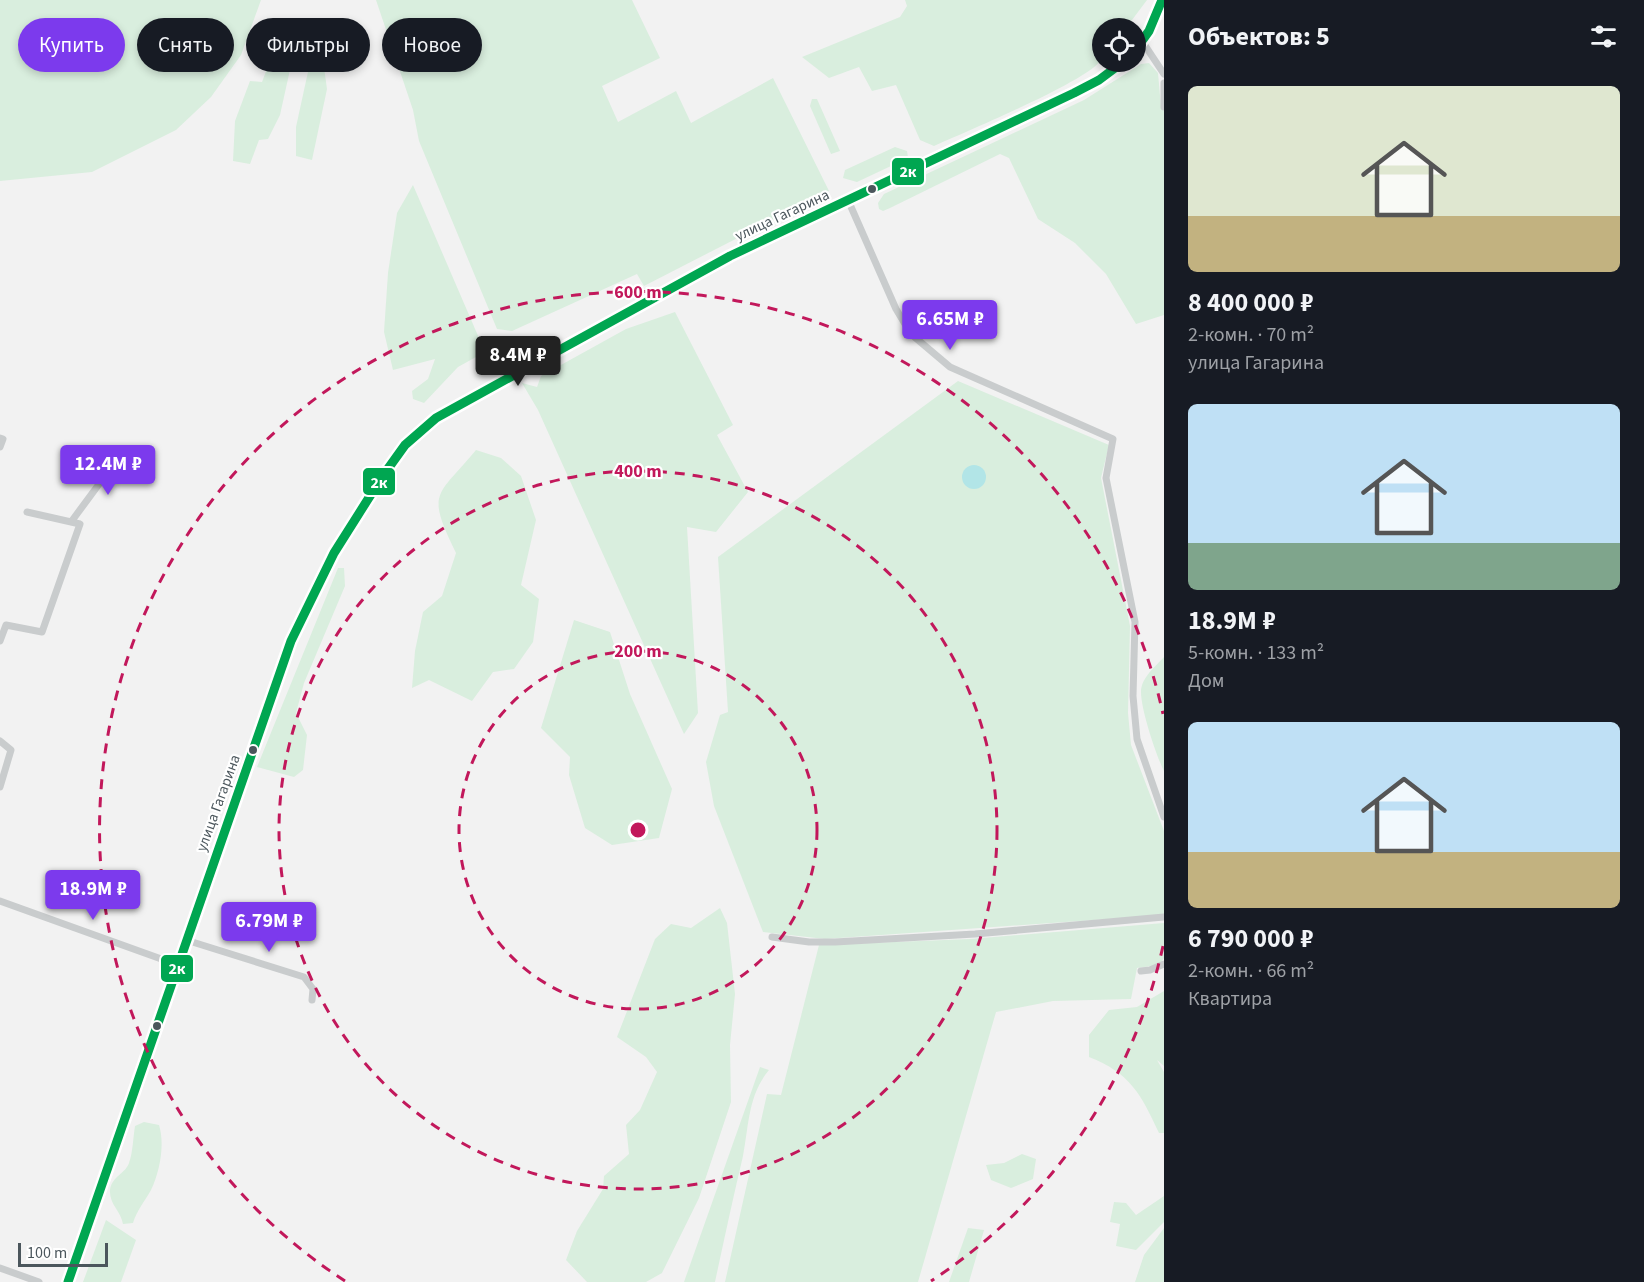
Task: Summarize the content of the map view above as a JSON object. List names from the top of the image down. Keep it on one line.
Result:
{"streets":{"main road":["улица Гагарина"]},"lines":["transit line 2к"],"scale_bar":"100 m","page":{"heading":"Объектов: 5","chip":["Купить","Снять","Фильтры","Новое"],"list":[{"name":"8 400 000 ₽","note":"2-комн. · 70 m² · улица Гагарина"},{"name":"18.9M ₽","note":"5-комн. · 133 m² · Дом"},{"name":"6 790 000 ₽","note":"2-комн. · 66 m² · Квартира"}],"price":["6.65M ₽","8.4M ₽","12.4M ₽","18.9M ₽","6.79M ₽"],"scale":"100 m"},"rings":["600 m","400 m","200 m"]}
